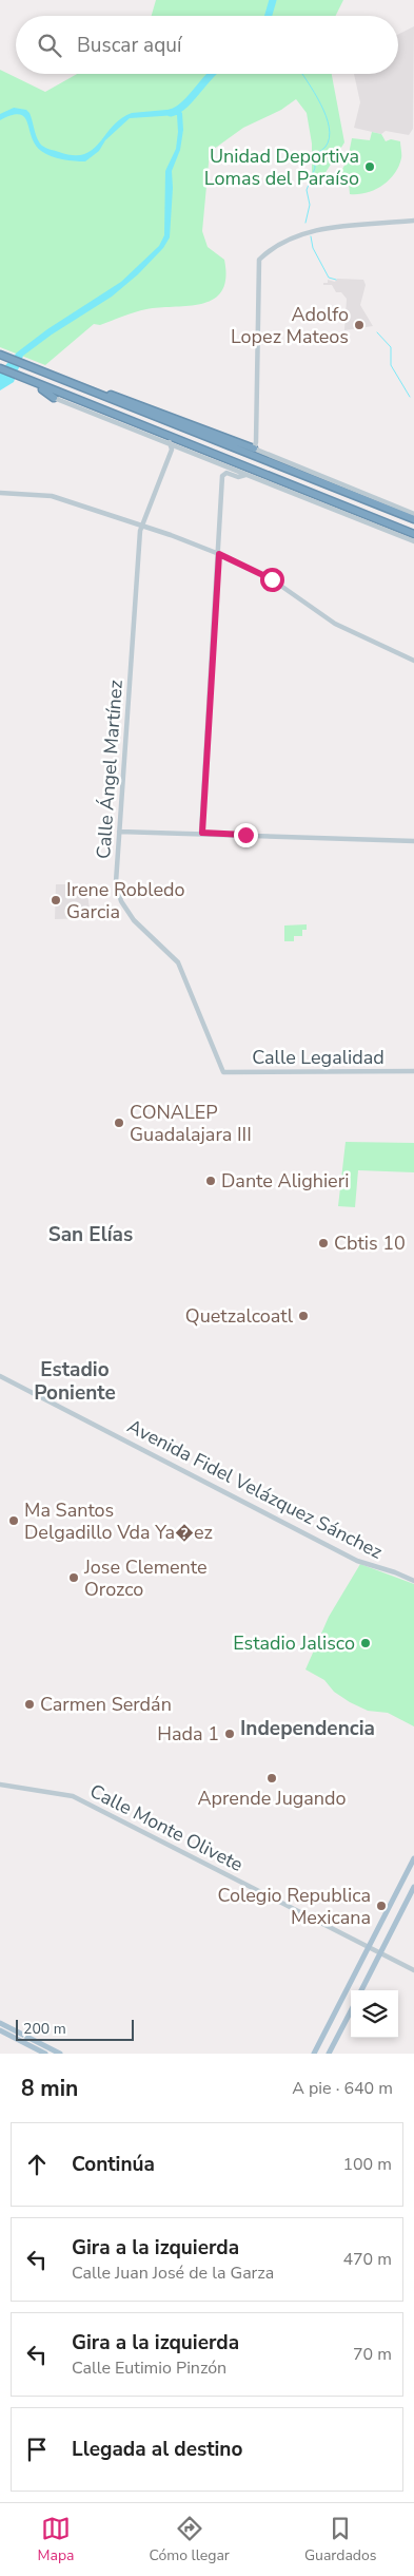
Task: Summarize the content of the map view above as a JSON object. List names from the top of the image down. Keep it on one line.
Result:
{"streets":{"street":["Calle Ángel Martínez","Calle Legalidad","Avenida Fidel Velázquez Sánchez","Calle Monte Olivete"]},"crossings":[["Calle Ángel Martínez","Calle Legalidad"]],"districts":["San Elías","Estadio Poniente","Independencia"],"places":["Unidad Deportiva Lomas del Paraíso","Adolfo Lopez Mateos","Irene Robledo Garcia","CONALEP Guadalajara III","Dante Alighieri","Cbtis 10","Quetzalcoatl","Ma Santos Delgadillo Vda Ya�ez","Jose Clemente Orozco","Estadio Jalisco","Carmen Serdán","Hada 1","Aprende Jugando","Colegio Republica Mexicana"],"scale_bar":"200 m","page":{"search":"Buscar aquí","scale":"200 m","heading":["8 min","A pie · 640 m"],"list":[["Continúa","100 m"],["Gira a la izquierda","Calle Juan José de la Garza","470 m"],["Gira a la izquierda","Calle Eutimio Pinzón","70 m"],"Llegada al destino"],"nav":["Mapa","Cómo llegar","Guardados"]}}
